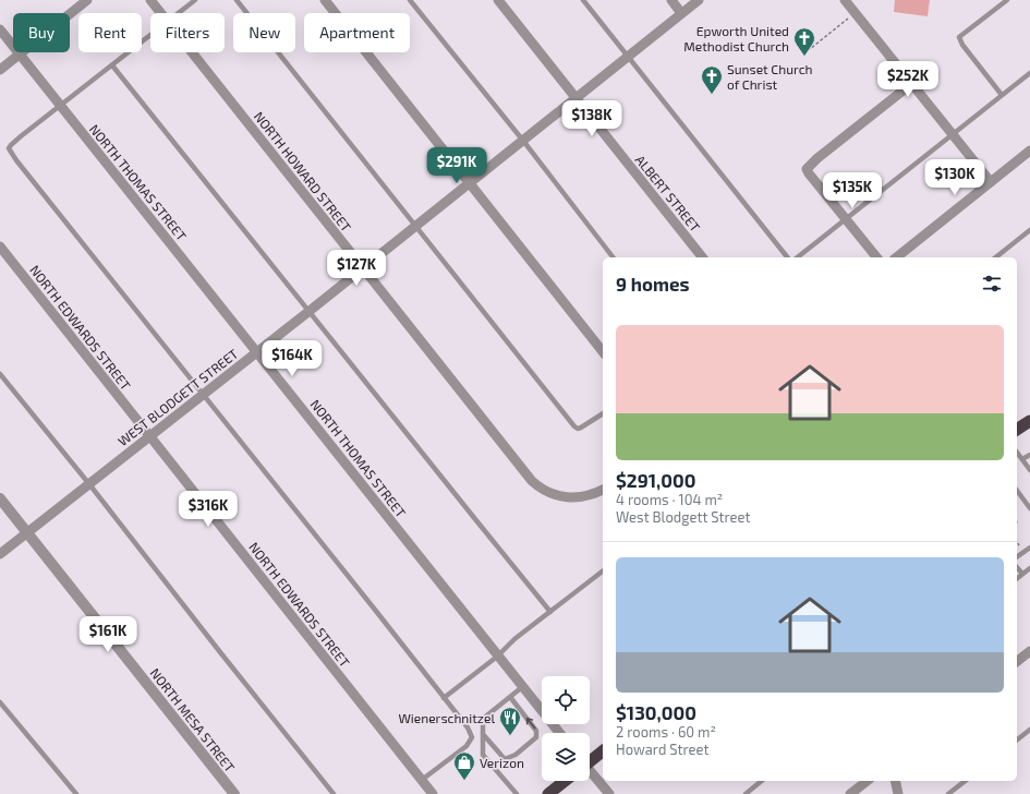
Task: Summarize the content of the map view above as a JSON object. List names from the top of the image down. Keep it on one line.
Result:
{"streets":{"street":["NORTH HOWARD STREET","NORTH THOMAS STREET","ALBERT STREET","NORTH EDWARDS STREET","WEST BLODGETT STREET","NORTH MESA STREET"]},"crossings":[["NORTH HOWARD STREET","WEST BLODGETT STREET"],["NORTH THOMAS STREET","WEST BLODGETT STREET"],["ALBERT STREET","WEST BLODGETT STREET"],["NORTH EDWARDS STREET","WEST BLODGETT STREET"],["WEST BLODGETT STREET","NORTH MESA STREET"]],"places":{"church":["Epworth United Methodist Church","Sunset Church of Christ"],"restaurant":["Wienerschnitzel"],"shop":["Verizon"]},"page":{"chip":["Buy","Rent","Filters","New","Apartment"],"price":["$252K","$138K","$291K","$130K","$135K","$127K","$164K","$316K","$161K"],"heading":"9 homes","list":[{"name":"$291,000","note":"4 rooms · 104 m² · West Blodgett Street"},{"name":"$130,000","note":"2 rooms · 60 m² · Howard Street"}]}}
